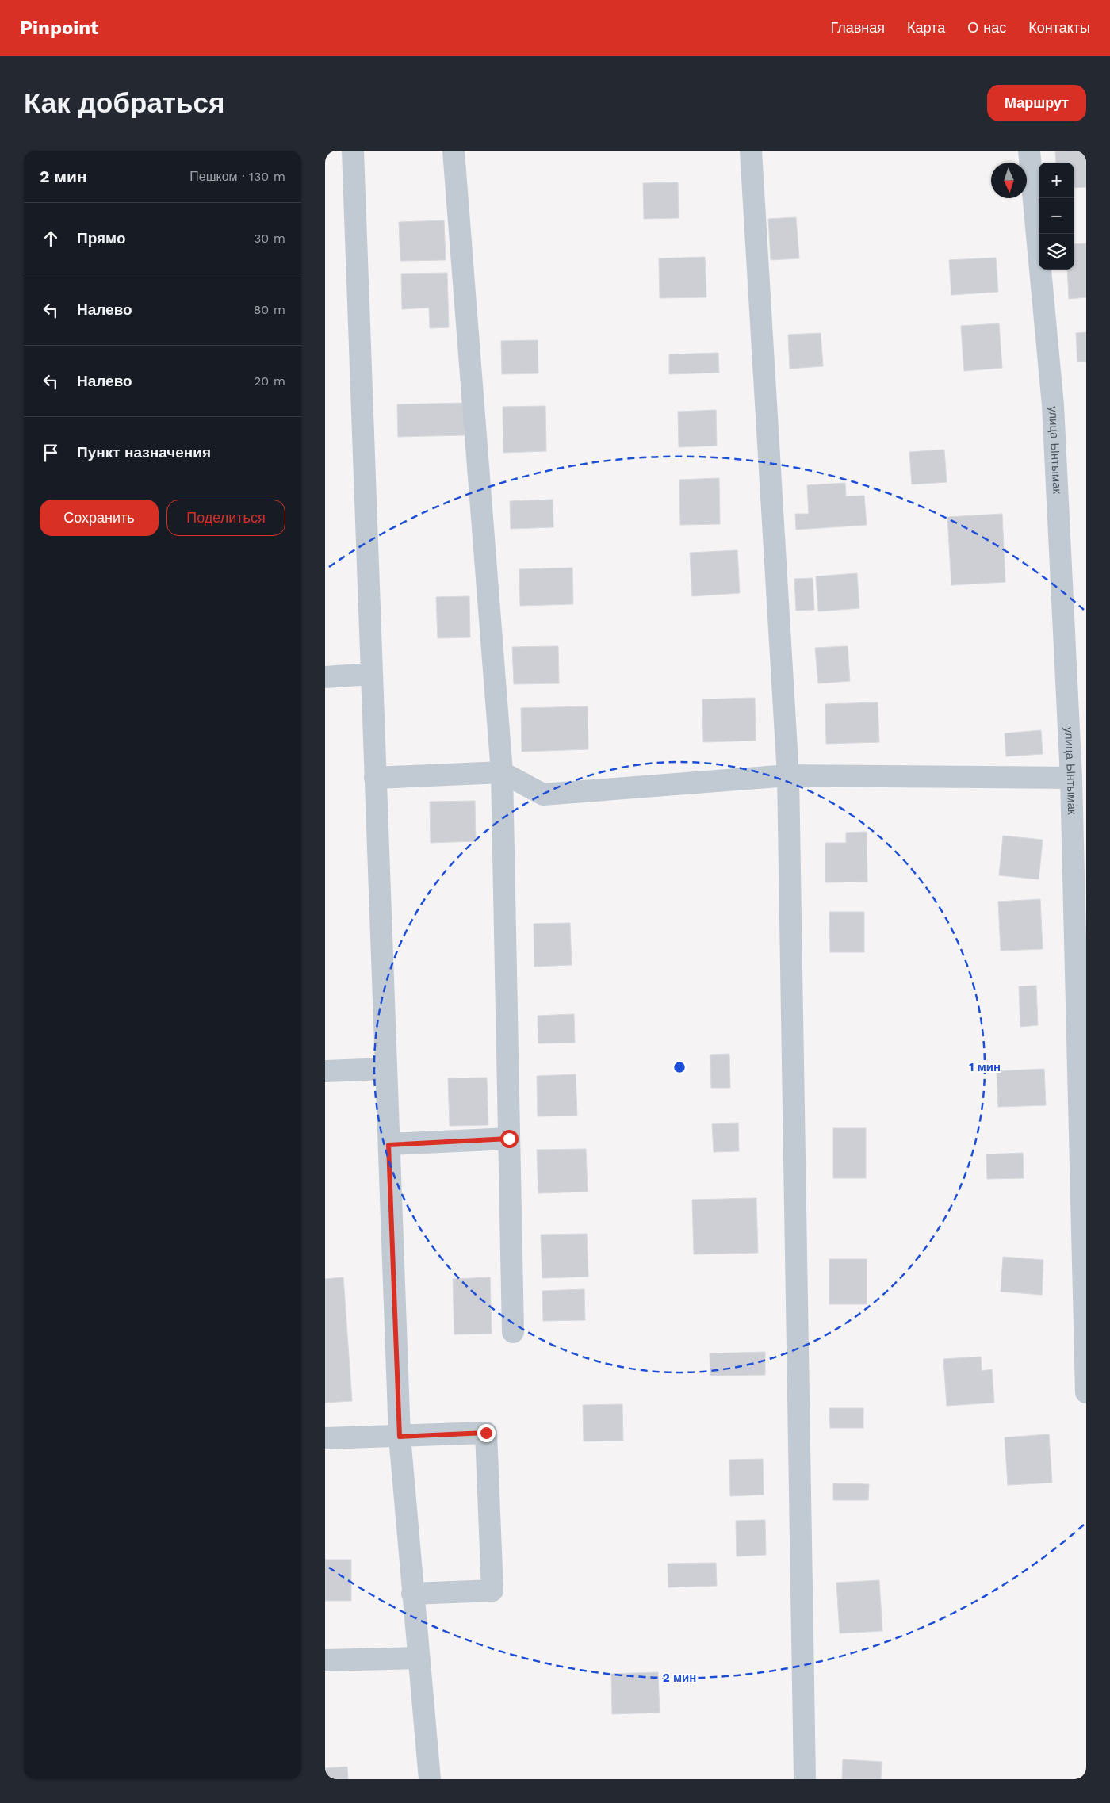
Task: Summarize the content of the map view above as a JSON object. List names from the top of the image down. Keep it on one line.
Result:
{"streets":{"street":["улица Ынтымак"]},"north":"bottom","page":{"header":"Pinpoint","nav":["Главная","Карта","О нас","Контакты"],"buttons":["Маршрут",["Сохранить","Поделиться"]],"title":"Как добраться","heading":["2 мин","Пешком · 130 m"],"map_buttons":["+","−"],"list":[["Прямо","30 m"],["Налево","80 m"],["Налево","20 m"],"Пункт назначения"]},"rings":["1 мин","2 мин"]}
